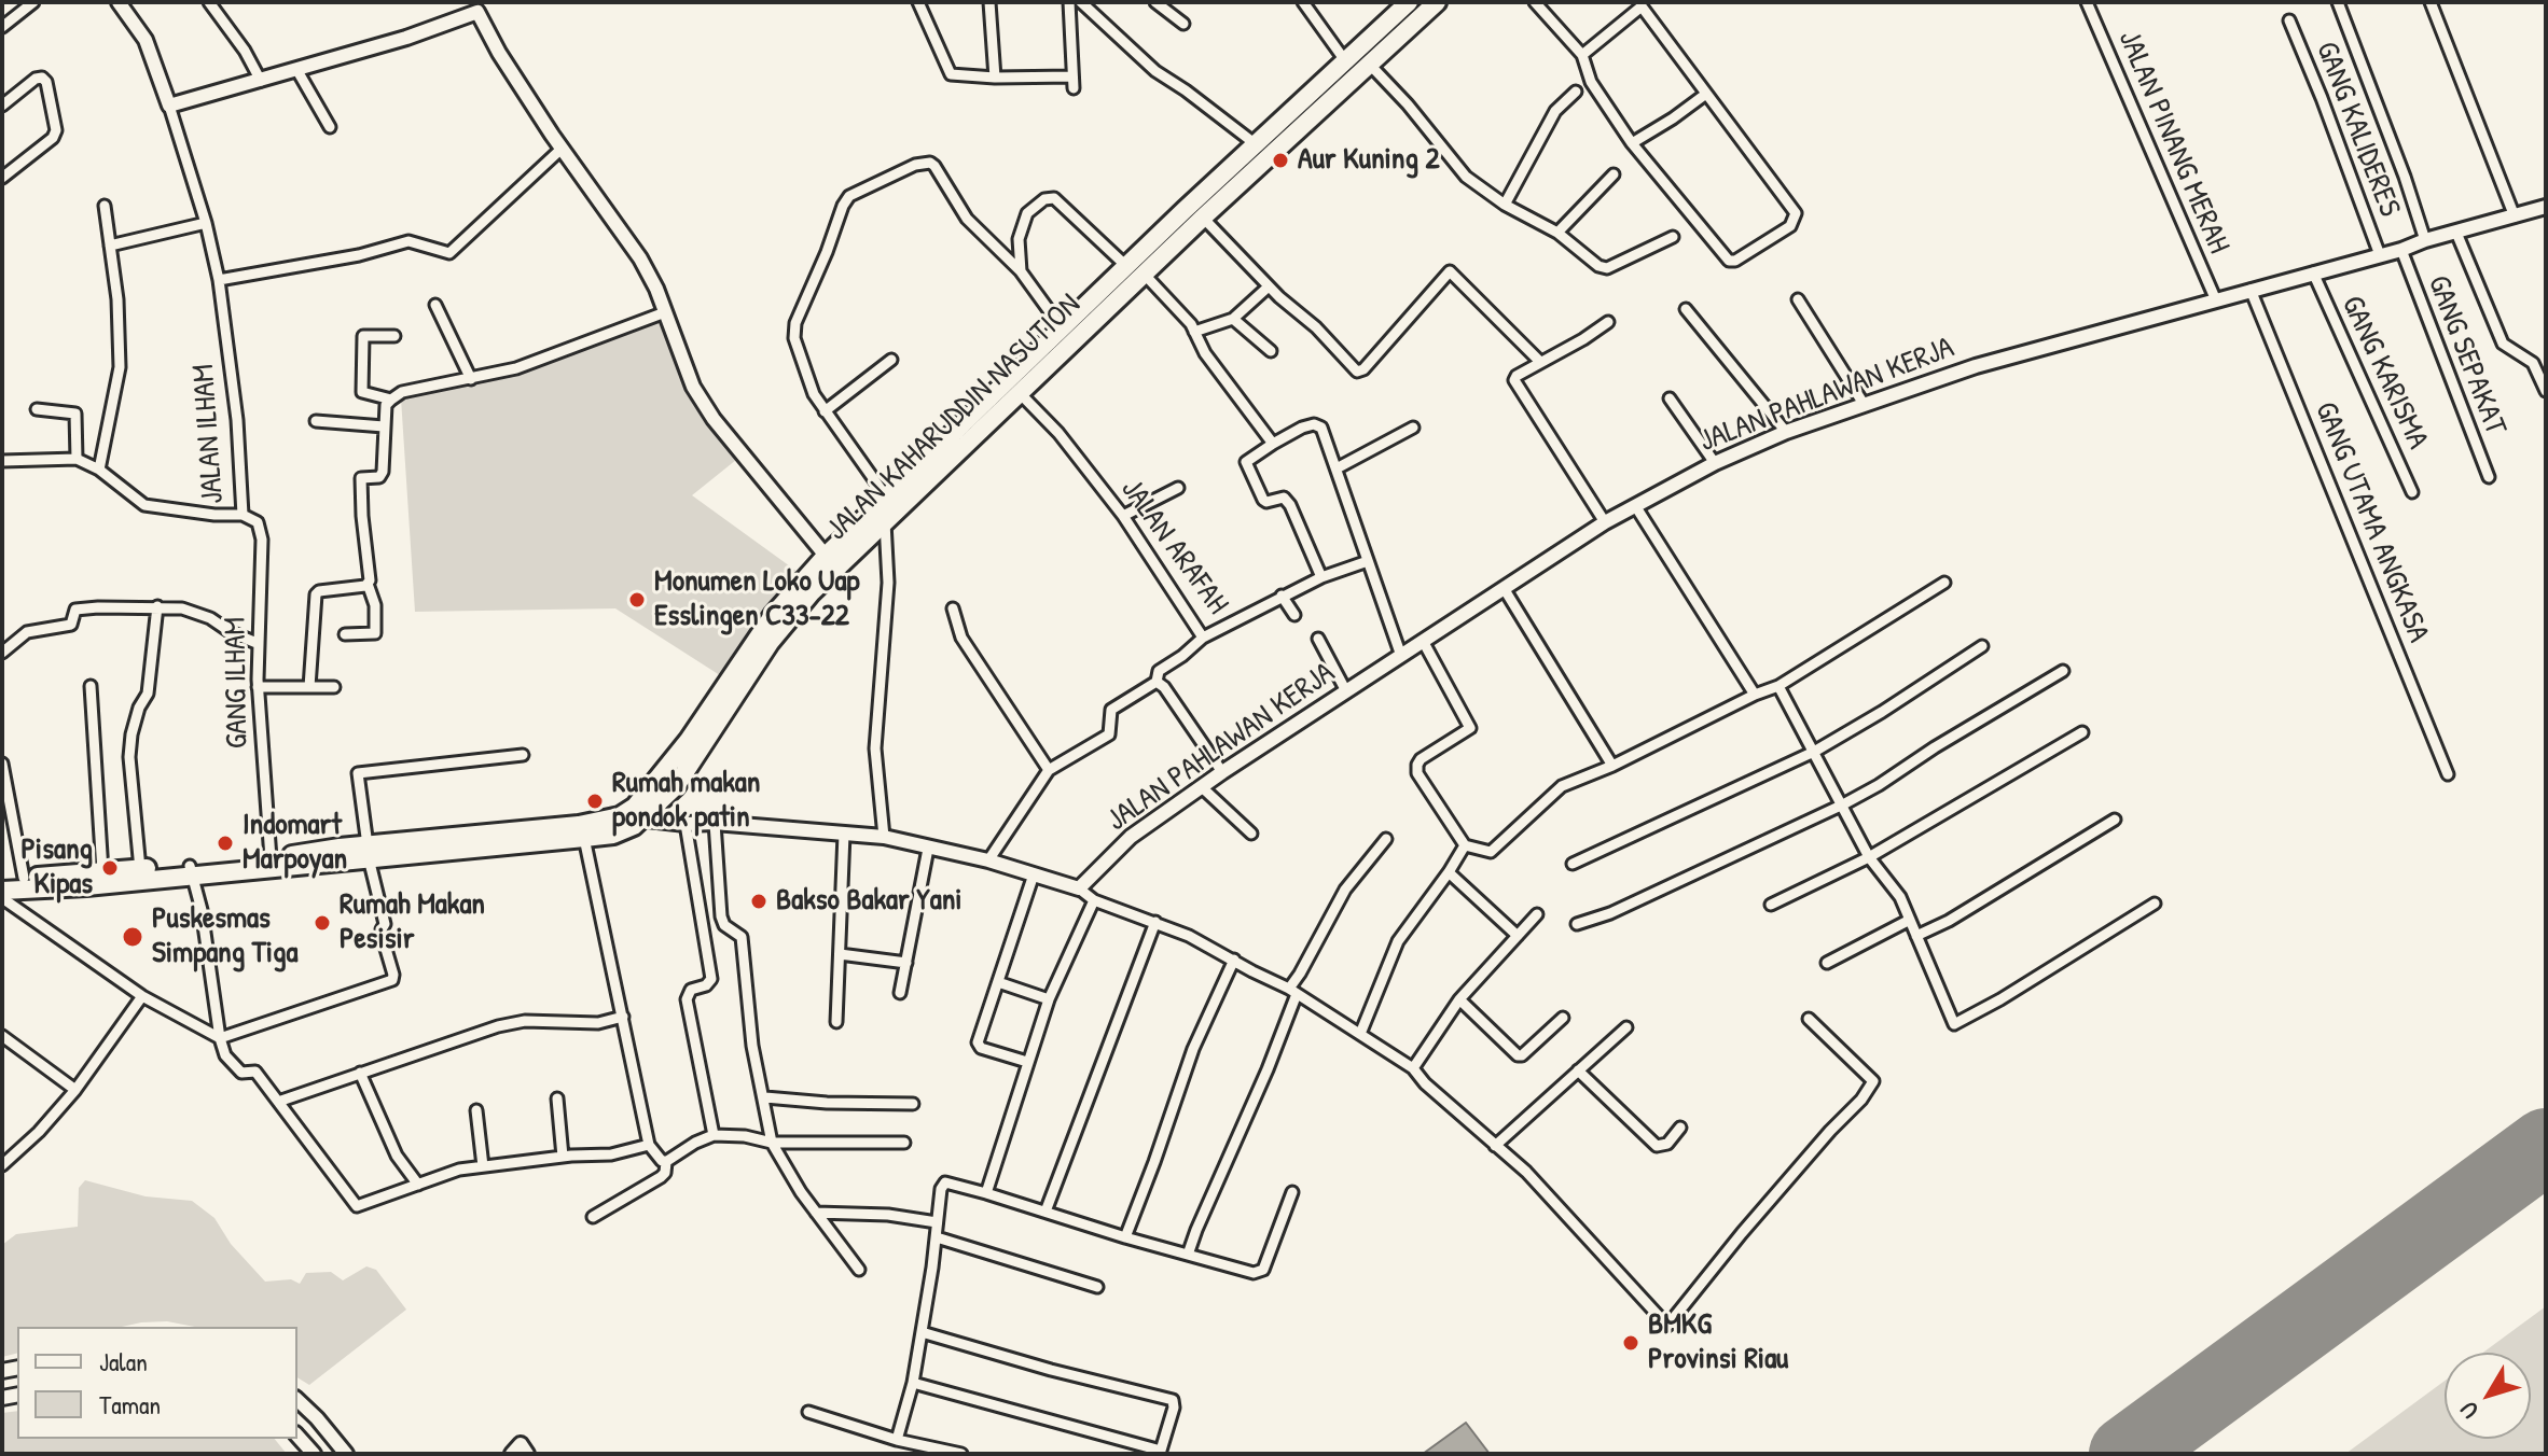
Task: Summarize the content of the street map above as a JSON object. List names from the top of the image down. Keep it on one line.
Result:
{"streets":{"highway":["JALAN KAHARUDDIN NASUTION"],"street":["GANG KALIDERES","JALAN PINANG MERAH","GANG SEPAKAT","GANG KARISMA","JALAN PAHLAWAN KERJA","JALAN ILHAM","GANG UTAMA ANGKASA","JALAN ARAFAH","GANG ILHAM"]},"crossings":[["GANG KALIDERES","JALAN PAHLAWAN KERJA"],["JALAN PINANG MERAH","JALAN PAHLAWAN KERJA"],["GANG SEPAKAT","JALAN PAHLAWAN KERJA"],["GANG KARISMA","JALAN PAHLAWAN KERJA"],["JALAN PAHLAWAN KERJA","GANG UTAMA ANGKASA"],["JALAN KAHARUDDIN NASUTION","JALAN ARAFAH"],["JALAN KAHARUDDIN NASUTION","GANG ILHAM"],["JALAN ILHAM","GANG ILHAM"]],"places":["Aur Kuning 2","Monumen Loko Uap Esslingen C33-22","Rumah makan pondok patin","Indomart Marpoyan","Pisang Kipas","Bakso Bakar Yani","Rumah Makan Pesisir","Puskesmas Simpang Tiga","BMKG Provinsi Riau"],"legend":["Jalan","Taman"],"north":"bottom left"}
